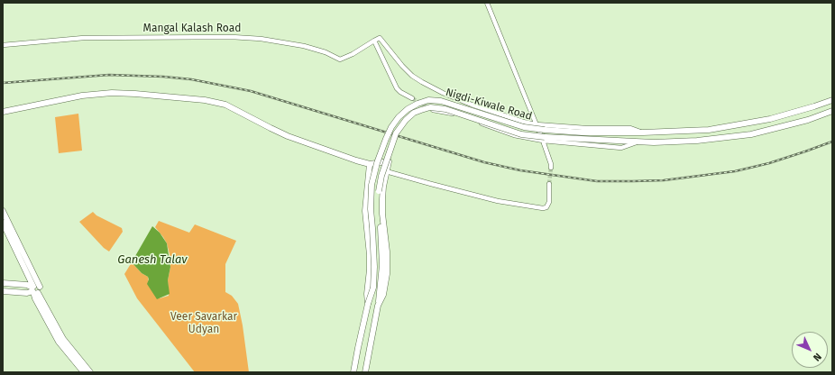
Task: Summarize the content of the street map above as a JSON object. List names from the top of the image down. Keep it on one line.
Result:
{"streets":{"main road":["Nigdi-Kiwale Road"],"street":["Mangal Kalash Road"]},"water":["Ganesh Talav"],"parks":["Veer Savarkar Udyan"],"north":"bottom right"}
